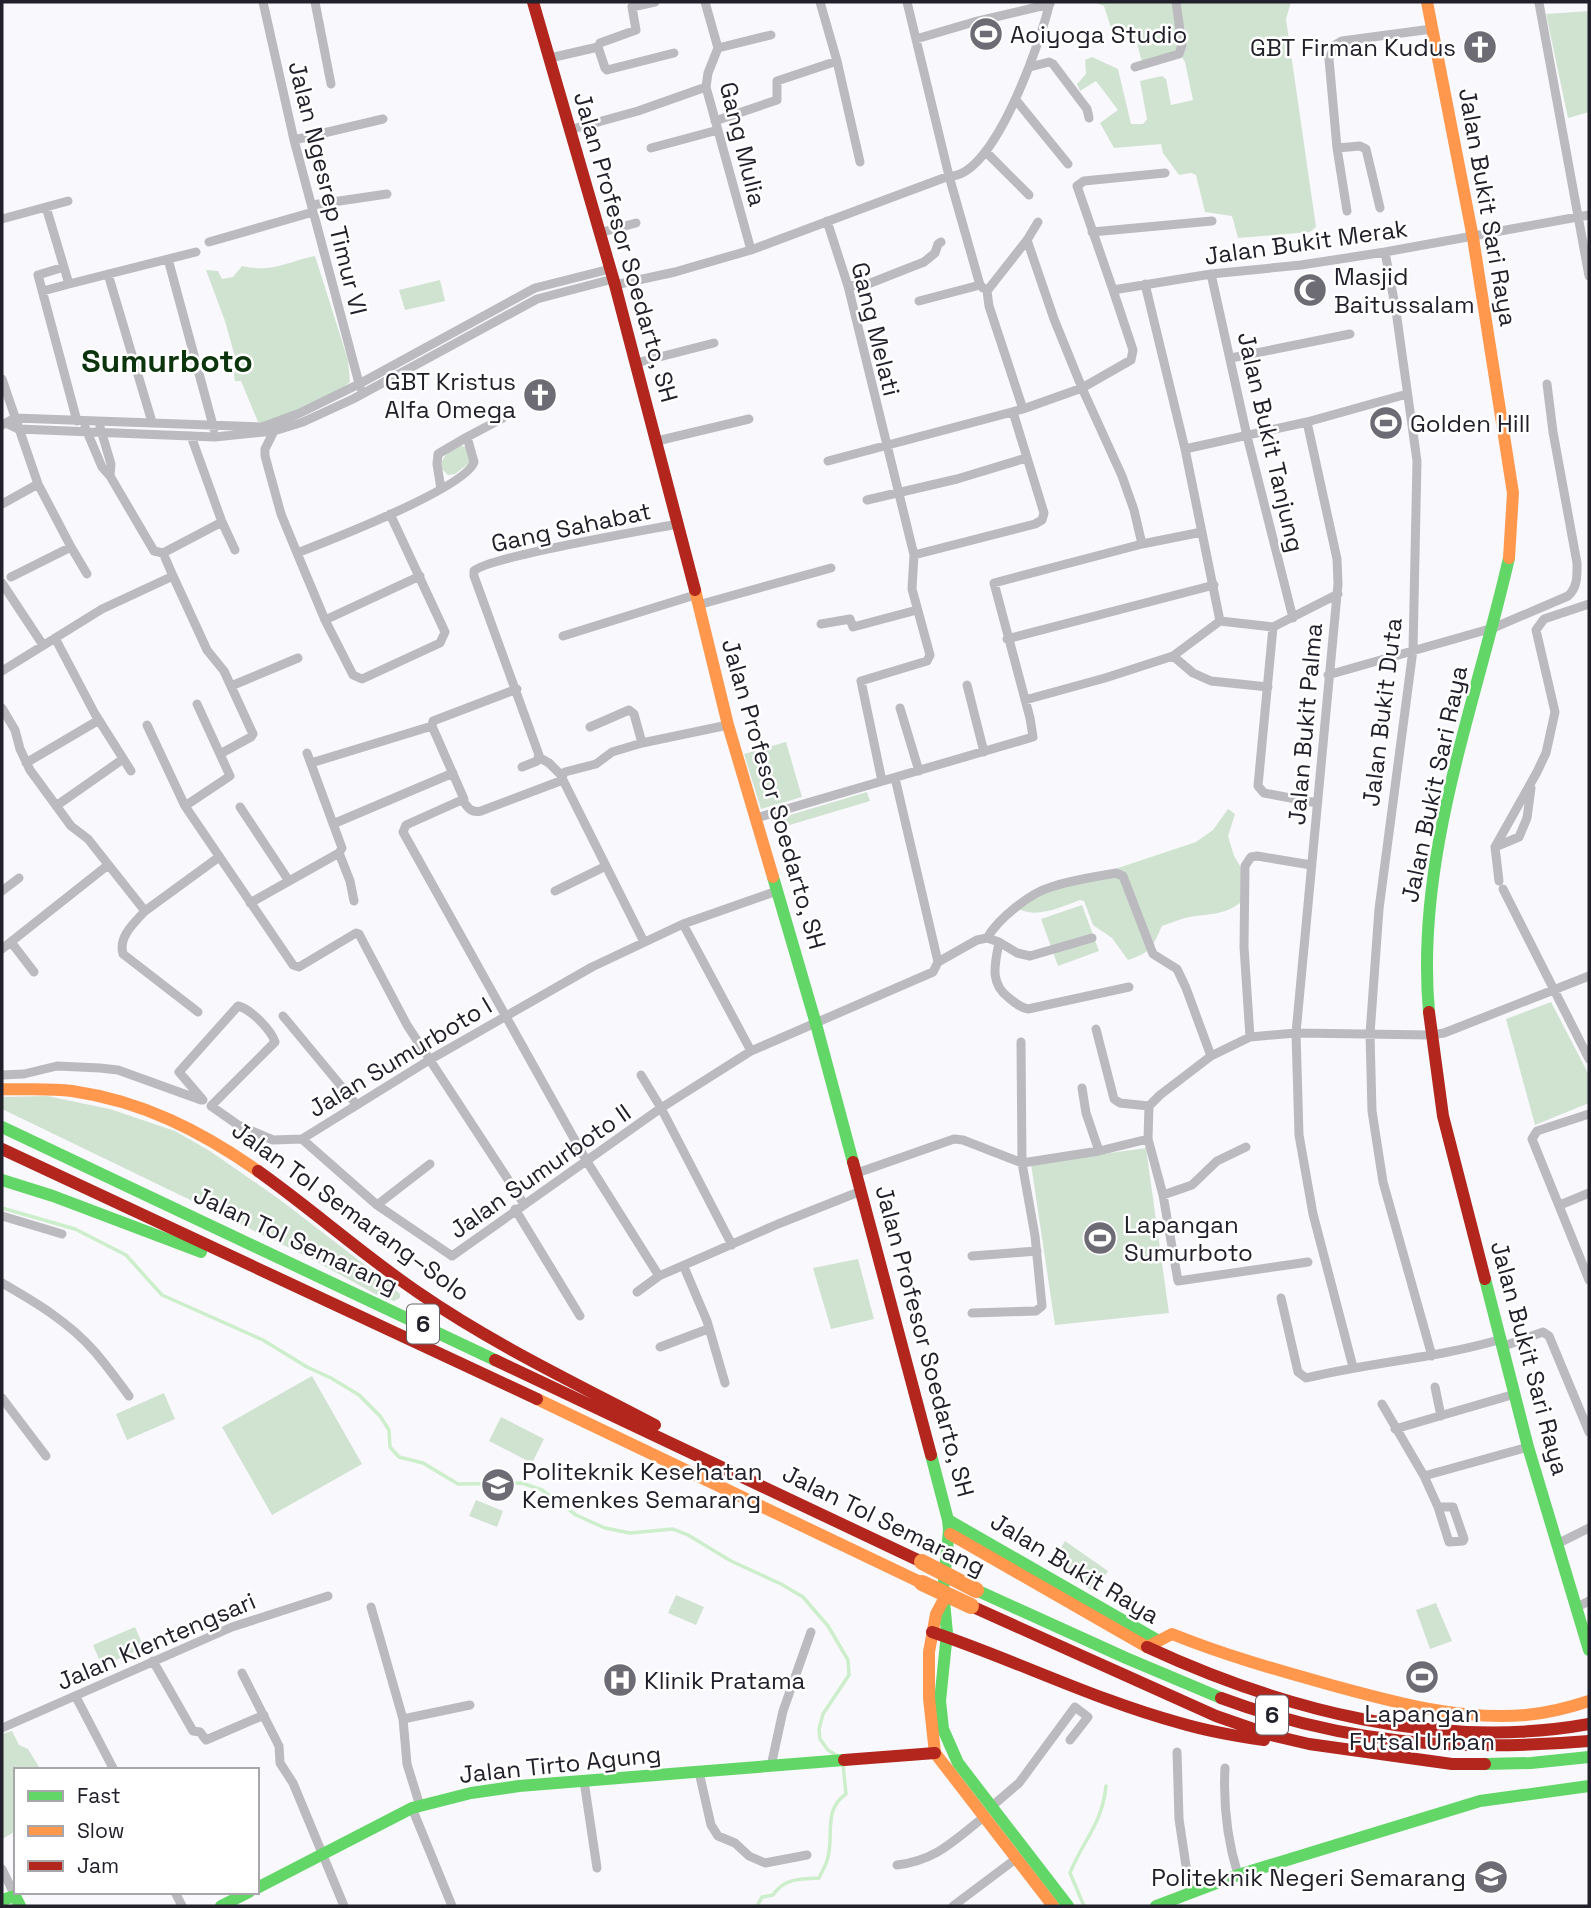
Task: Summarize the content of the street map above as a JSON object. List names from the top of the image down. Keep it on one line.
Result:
{"streets":{"main road":["Jalan Bukit Sari Raya","Jalan Profesor Soedarto, SH","Jalan Tol Semarang–Solo","Jalan Tol Semarang","6","Jalan Bukit Raya","Jalan Tirto Agung"],"street":["Gang Mulia","Jalan Ngesrep Timur VI","Jalan Bukit Merak","Gang Melati","Jalan Bukit Tanjung","Gang Sahabat","Jalan Bukit Duta","Jalan Bukit Palma","Jalan Sumurboto I","Jalan Sumurboto II","Jalan Klentengsari"]},"crossings":[["Jalan Bukit Sari Raya","Jalan Bukit Merak"],["Jalan Bukit Merak","Jalan Bukit Tanjung"],["Jalan Bukit Merak","Jalan Bukit Duta"],["Jalan Profesor Soedarto, SH","Gang Sahabat"],["Jalan Profesor Soedarto, SH","Jalan Sumurboto I"],["Jalan Profesor Soedarto, SH","Jalan Sumurboto II"],["Jalan Profesor Soedarto, SH","Jalan Bukit Raya"],["Jalan Sumurboto I","Jalan Sumurboto II"],["Jalan Tol Semarang–Solo","Jalan Tol Semarang"],["Jalan Tol Semarang","6"]],"districts":["Sumurboto"],"places":{"sports":["Aoiyoga Studio","Golden Hill","Lapangan Sumurboto","Lapangan Futsal Urban"],"church":["GBT Firman Kudus","GBT Kristus Alfa Omega"],"mosque":["Masjid Baitussalam"],"school or university":["Politeknik Kesehatan Kemenkes Semarang","Politeknik Negeri Semarang"],"hospital":["Klinik Pratama"]},"legend":["Fast","Slow","Jam"]}
